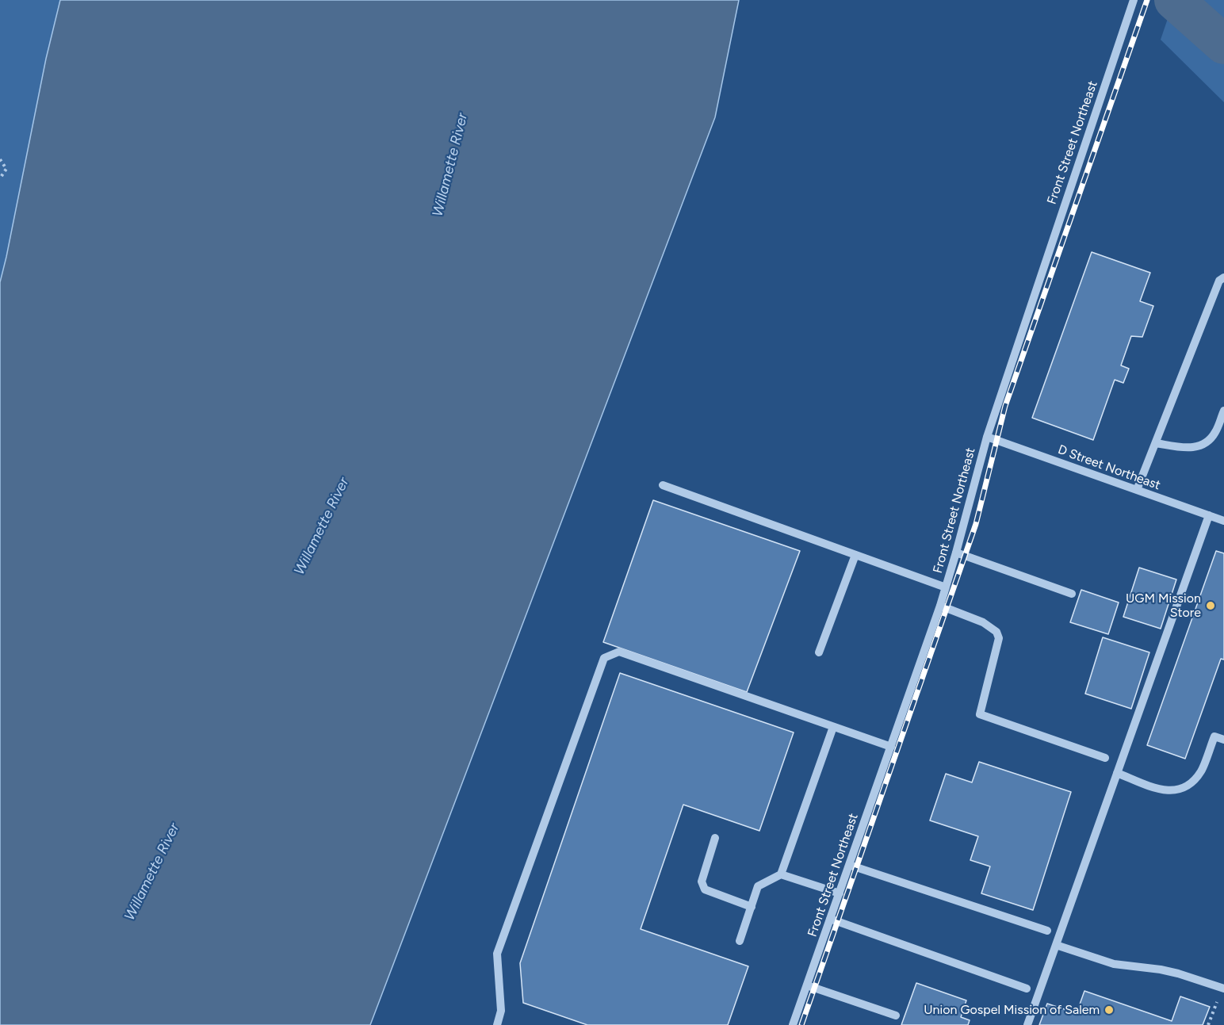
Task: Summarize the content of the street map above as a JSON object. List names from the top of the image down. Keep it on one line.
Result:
{"streets":{"street":["Front Street Northeast","D Street Northeast"]},"crossings":[["Front Street Northeast","D Street Northeast"]],"water":["Willamette River"],"places":["UGM Mission Store","Union Gospel Mission of Salem"]}
